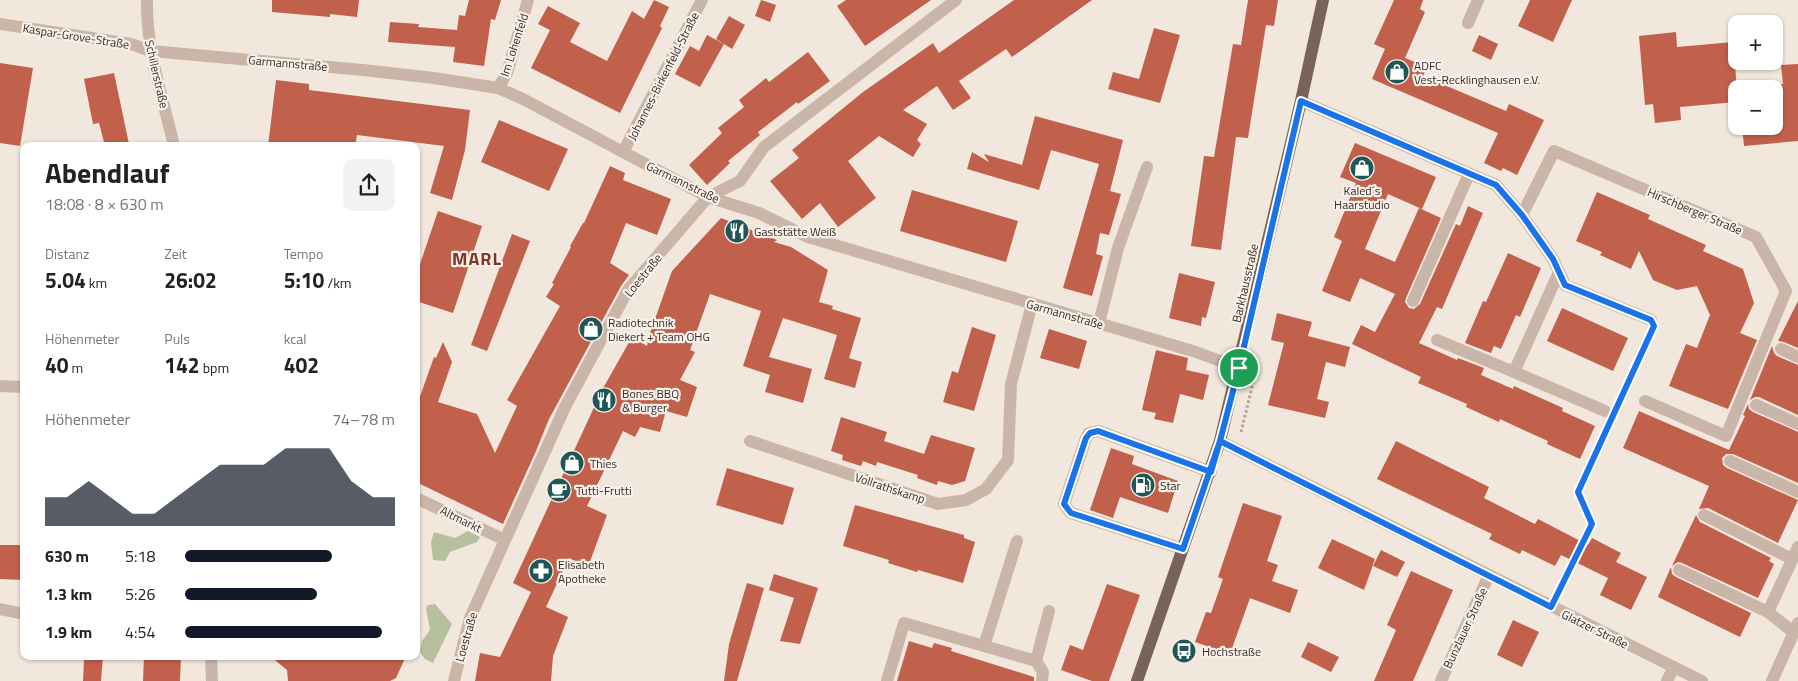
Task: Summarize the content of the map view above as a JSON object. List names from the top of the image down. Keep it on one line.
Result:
{"streets":{"main road":["Barkhausstraße"],"street":["Kaspar-Grove-Straße","Im Lohenfeld","Garmannstraße","Schillerstraße","Johannes-Birkenfeld-Straße","Hirschberger Straße","Loestraße","Vollrathskamp","Altmarkt","Bunzlauer Straße","Glatzer Straße"]},"crossings":[["Kaspar-Grove-Straße","Garmannstraße"],["Kaspar-Grove-Straße","Schillerstraße"],["Im Lohenfeld","Garmannstraße"],["Garmannstraße","Schillerstraße"],["Garmannstraße","Johannes-Birkenfeld-Straße"],["Garmannstraße","Loestraße"],["Garmannstraße","Barkhausstraße"],["Garmannstraße","Vollrathskamp"],["Loestraße","Altmarkt"],["Barkhausstraße","Glatzer Straße"],["Bunzlauer Straße","Glatzer Straße"]],"districts":["MARL"],"places":{"shop":["ADFC Vest-Recklinghausen e.V.","Kaled´s Haarstudio","Radiotechnik Diekert + Team OHG","Thies"],"restaurant":["Gaststätte Weiß","Bones BBQ & Burger"],"fuel station":["Star"],"cafe":["Tutti-Frutti"],"pharmacy":["Elisabeth Apotheke"],"bus stop":["Hochstraße"]},"page":{"map_buttons":["+","−"],"heading":["Abendlauf","18:08 · 8 × 630 m"],"stats":[["Distanz","5.04 km"],["Zeit","26:02"],["Tempo","5:10 /km"],["Höhenmeter","40 m"],["Puls","142 bpm"],["kcal","402"]],"chart":["Höhenmeter","74–78 m"],"list":[{"name":"630 m","note":"5:18"},{"name":"1.3 km","note":"5:26"},{"name":"1.9 km","note":"4:54"}]}}
